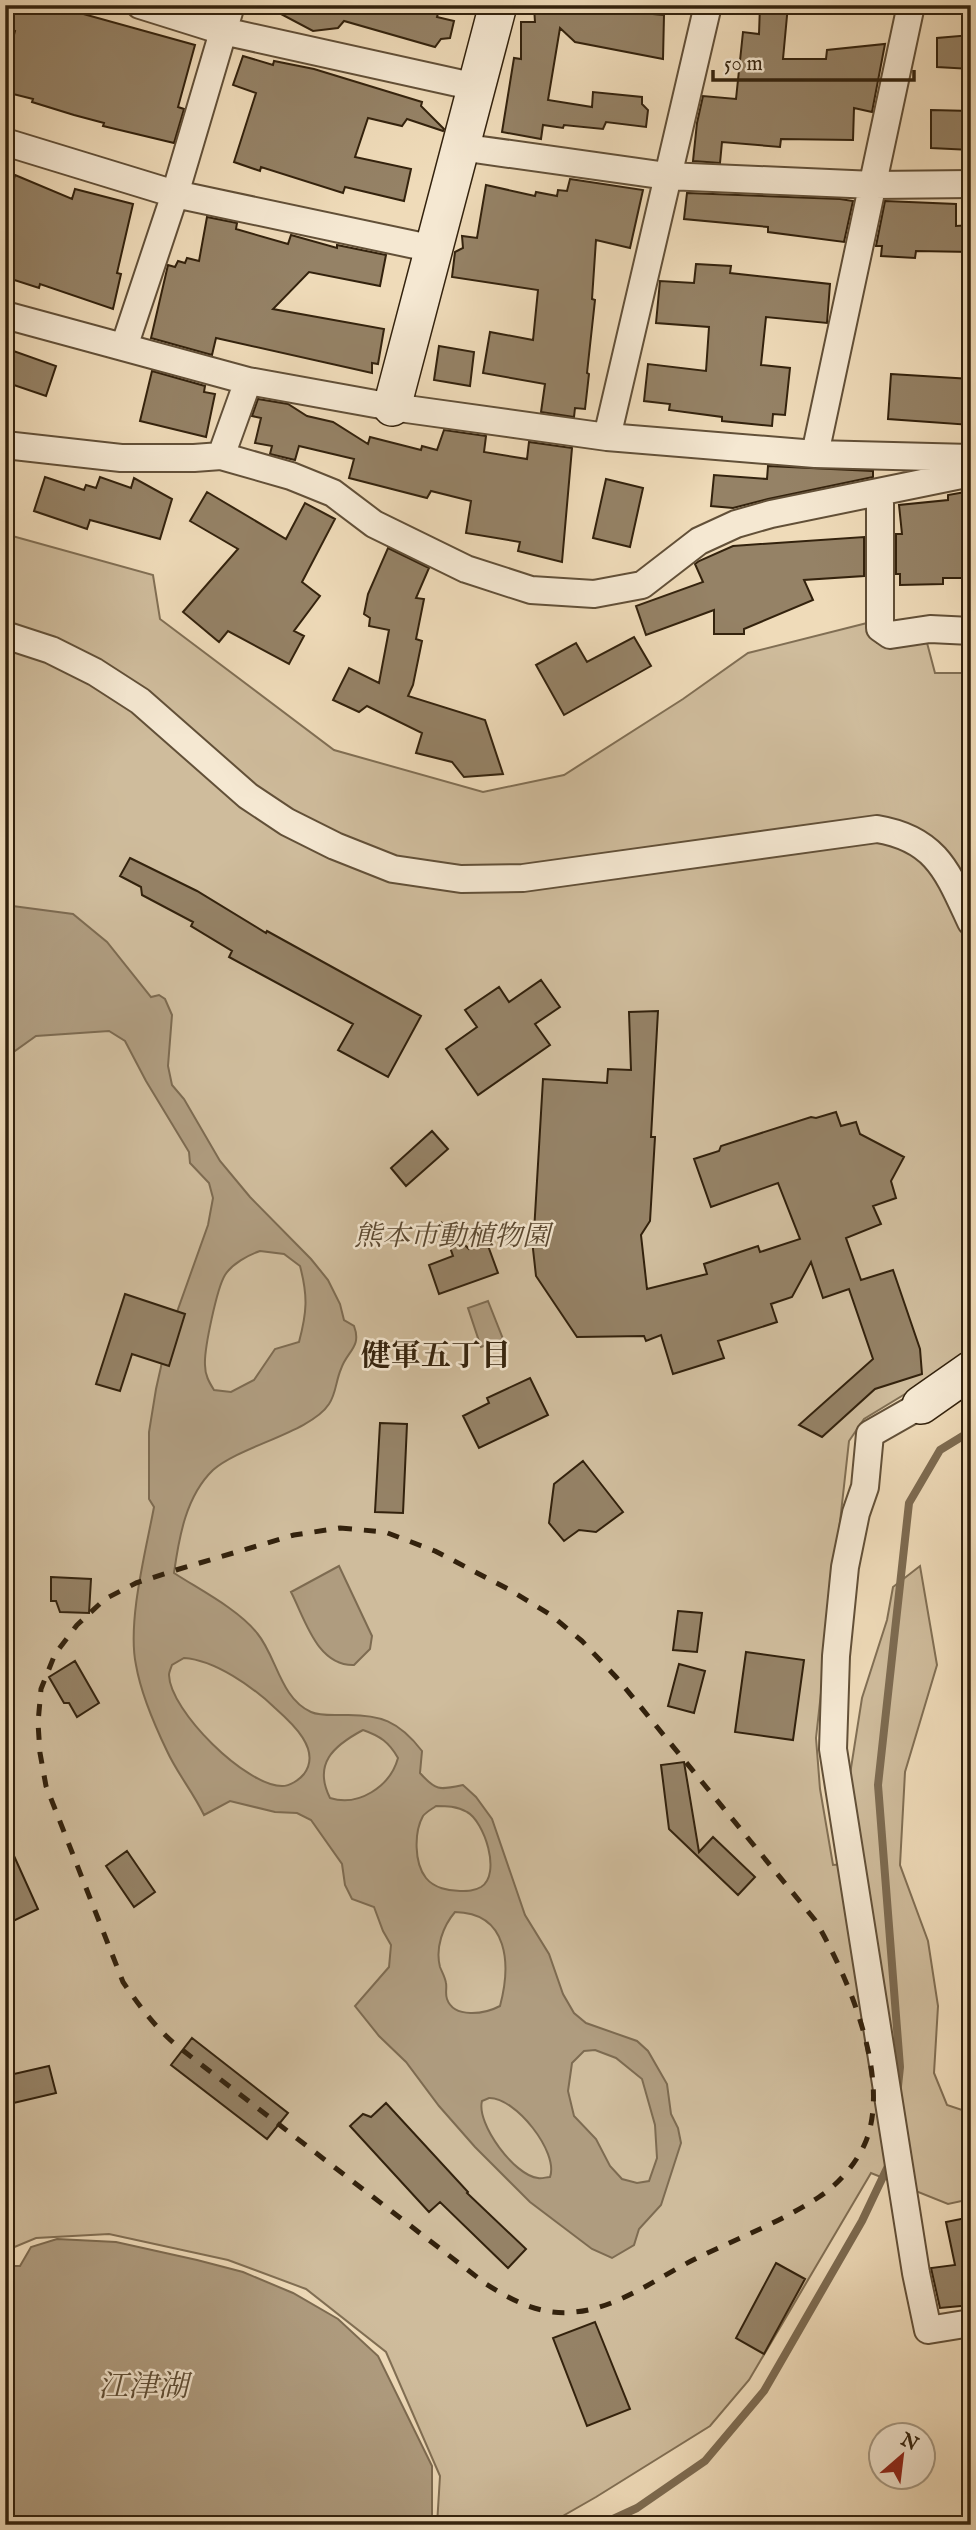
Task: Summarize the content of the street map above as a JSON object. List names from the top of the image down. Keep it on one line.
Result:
{"districts":["健軍五丁目"],"water":["江津湖"],"parks":["熊本市動植物園"],"scale_bar":"50 m","north":"top right"}
